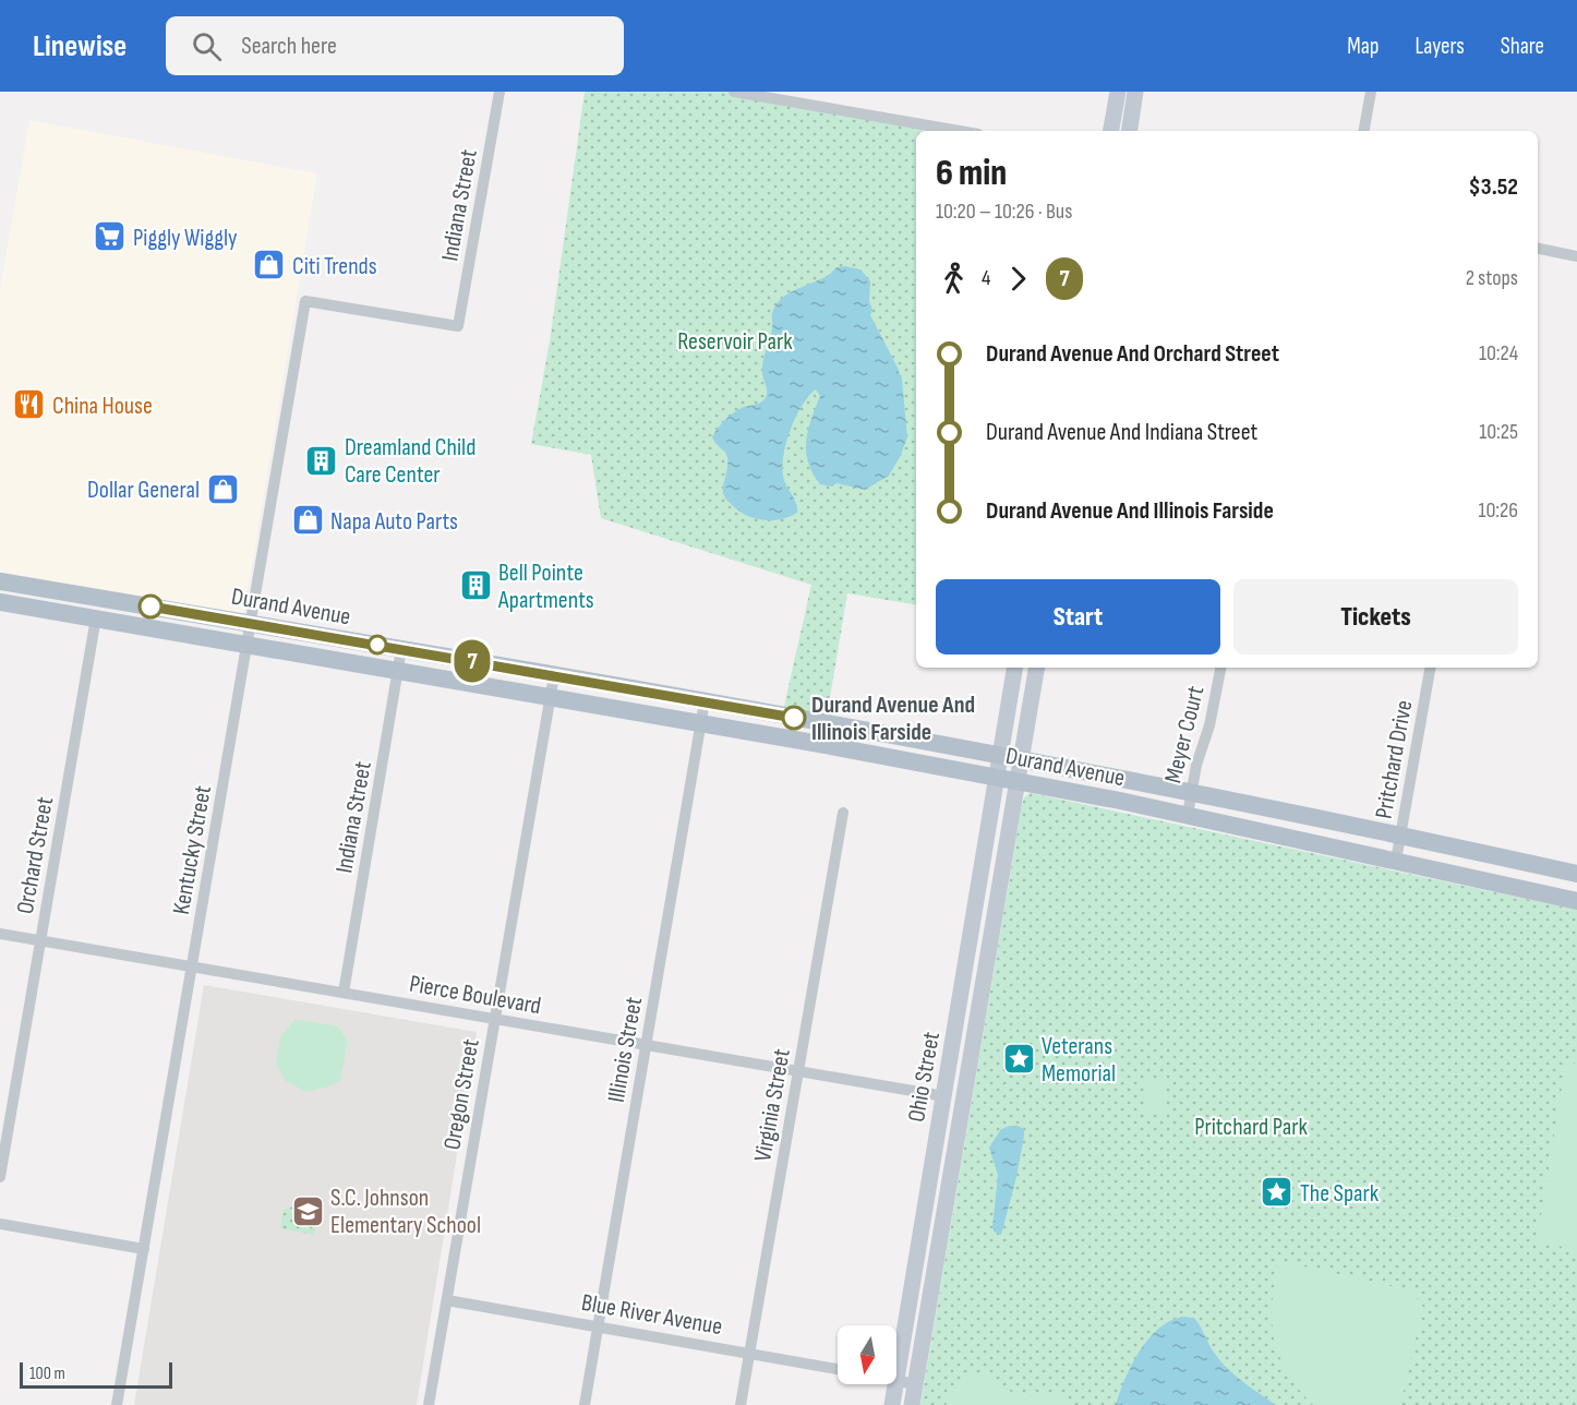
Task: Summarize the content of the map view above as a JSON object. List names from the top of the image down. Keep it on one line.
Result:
{"streets":{"main road":["Durand Avenue"],"street":["Indiana Street","Meyer Court","Pritchard Drive","Kentucky Street","Orchard Street","Pierce Boulevard","Illinois Street","Ohio Street","Oregon Street","Virginia Street","Blue River Avenue"]},"crossings":[["Indiana Street","Durand Avenue"],["Indiana Street","Kentucky Street"],["Indiana Street","Pierce Boulevard"],["Durand Avenue","Meyer Court"],["Durand Avenue","Pritchard Drive"],["Durand Avenue","Kentucky Street"],["Durand Avenue","Orchard Street"],["Durand Avenue","Illinois Street"],["Durand Avenue","Ohio Street"],["Durand Avenue","Oregon Street"],["Kentucky Street","Pierce Boulevard"],["Orchard Street","Pierce Boulevard"],["Pierce Boulevard","Illinois Street"],["Pierce Boulevard","Ohio Street"],["Pierce Boulevard","Oregon Street"],["Pierce Boulevard","Virginia Street"],["Illinois Street","Blue River Avenue"],["Oregon Street","Blue River Avenue"],["Virginia Street","Blue River Avenue"]],"parks":["Reservoir Park","Pritchard Park"],"places":{"supermarket":["Piggly Wiggly"],"shop":["Citi Trends","Dollar General","Napa Auto Parts"],"restaurant":["China House"],"building":["Dreamland Child Care Center","Bell Pointe Apartments"],"other":["Durand Avenue And Illinois Farside"],"place":["Veterans Memorial","The Spark"],"school or university":["S.C. Johnson Elementary School"]},"lines":["bus line 7"],"scale_bar":"100 m","north":"bottom","page":{"header":"Linewise","search":"Search here","nav":["Map","Layers","Share"],"on_map":"7","heading":["6 min","10:20 – 10:26 · Bus","$3.52"],"legs":["4","7","2 stops"],"list":[{"name":"Durand Avenue And Orchard Street","value":"10:24"},{"name":"Durand Avenue And Indiana Street","value":"10:25"},{"name":"Durand Avenue And Illinois Farside","value":"10:26"}],"buttons":["Start","Tickets"],"scale":"100 m"}}
